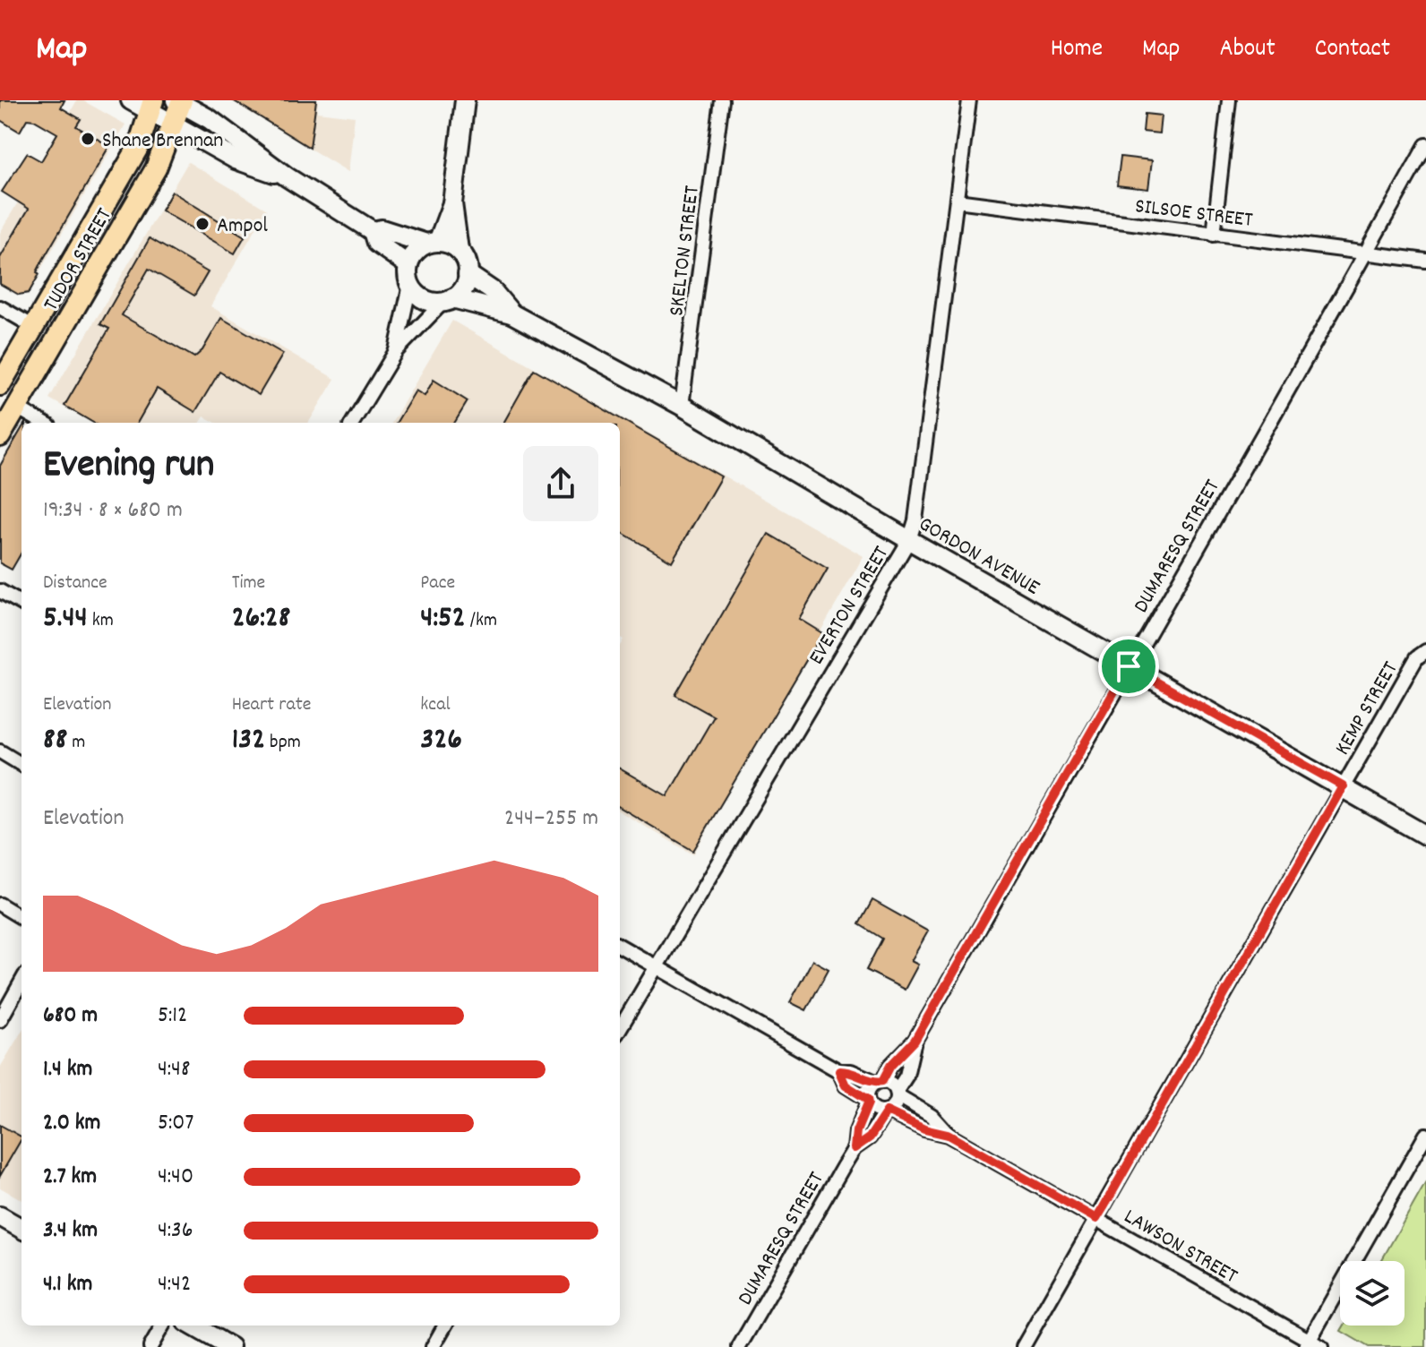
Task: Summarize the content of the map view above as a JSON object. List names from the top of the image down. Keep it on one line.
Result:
{"streets":{"main road":["TUDOR STREET","GORDON AVENUE"],"street":["SILSOE STREET","SKELTON STREET","DUMARESQ STREET","EVERTON STREET","KEMP STREET","LAWSON STREET"]},"crossings":[["SILSOE STREET","DUMARESQ STREET"],["SILSOE STREET","EVERTON STREET"],["SKELTON STREET","GORDON AVENUE"],["DUMARESQ STREET","GORDON AVENUE"],["DUMARESQ STREET","LAWSON STREET"],["GORDON AVENUE","EVERTON STREET"],["GORDON AVENUE","KEMP STREET"],["KEMP STREET","LAWSON STREET"]],"places":["Shane Brennan","Ampol"],"page":{"header":"Map","nav":["Home","Map","About","Contact"],"heading":["Evening run","19:34 · 8 × 680 m"],"stats":[["Distance","5.44 km"],["Time","26:28"],["Pace","4:52 /km"],["Elevation","88 m"],["Heart rate","132 bpm"],["kcal","326"]],"chart":["Elevation","244–255 m"],"list":[{"name":"680 m","note":"5:12"},{"name":"1.4 km","note":"4:48"},{"name":"2.0 km","note":"5:07"},{"name":"2.7 km","note":"4:40"},{"name":"3.4 km","note":"4:36"},{"name":"4.1 km","note":"4:42"}]}}
